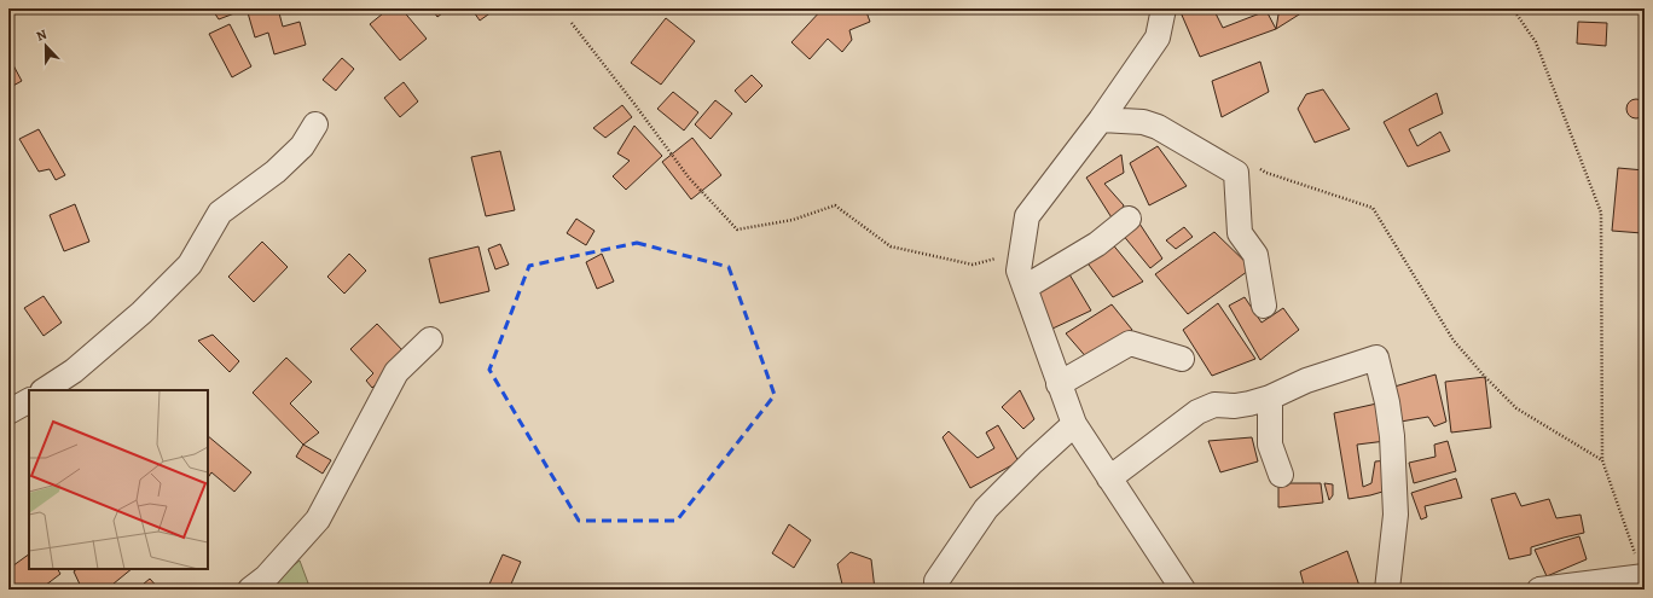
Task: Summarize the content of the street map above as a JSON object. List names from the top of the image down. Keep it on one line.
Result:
{"north":"top"}
